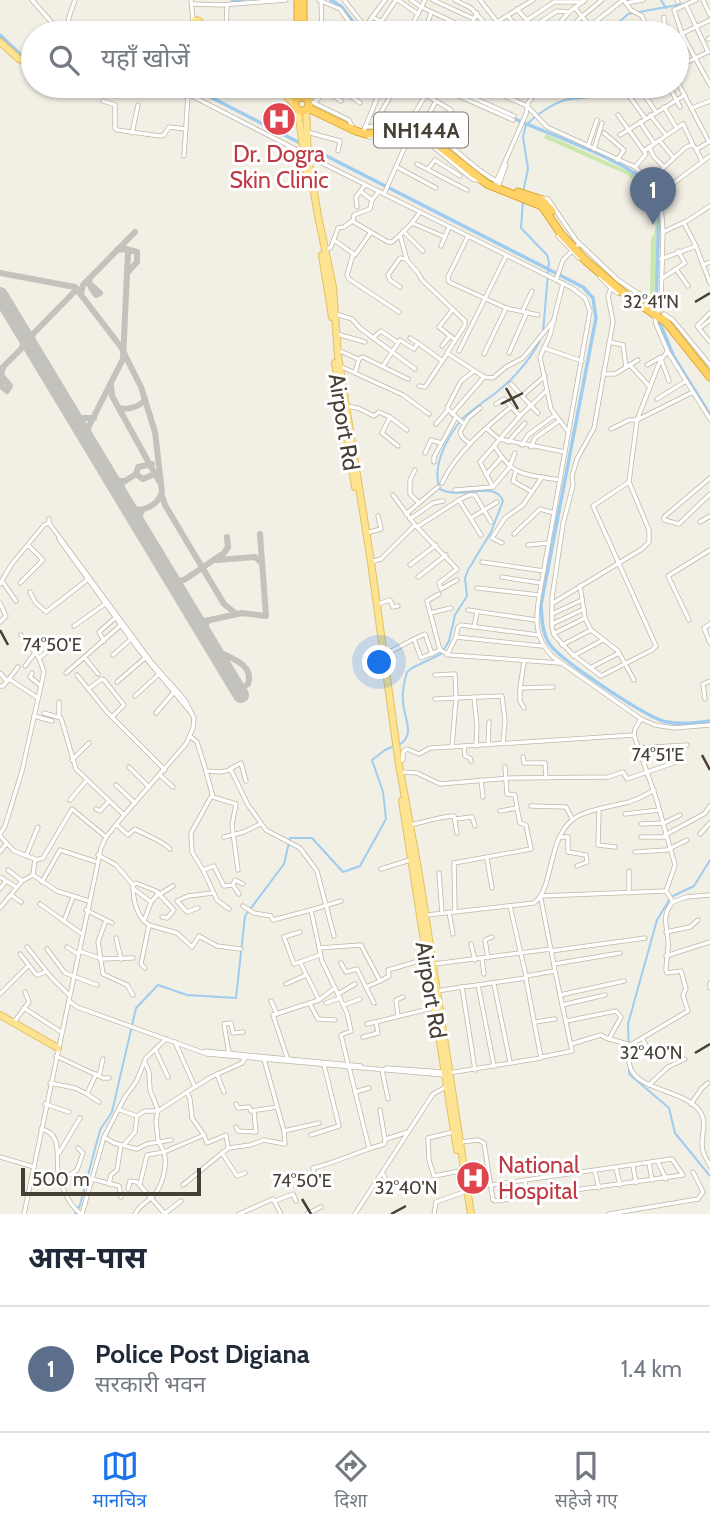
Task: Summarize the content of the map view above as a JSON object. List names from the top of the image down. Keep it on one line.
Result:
{"streets":{"highway":["NH144A"],"main road":["Airport Rd"]},"crossings":[["NH144A","Airport Rd"]],"places":{"hospital":["Dr. Dogra Skin Clinic","National Hospital"]},"scale_bar":"500 m","page":{"search":"यहाँ खोजें","pins":"1","scale":"500 m","heading":"आस-पास","list":[{"mark":"1","name":"Police Post Digiana","note":"सरकारी भवन","value":"1.4 km"}],"nav":["मानचित्र","दिशा","सहेजे गए"]},"coordinates":["32°41'N","74°50'E","74°51'E","32°40'N"]}
